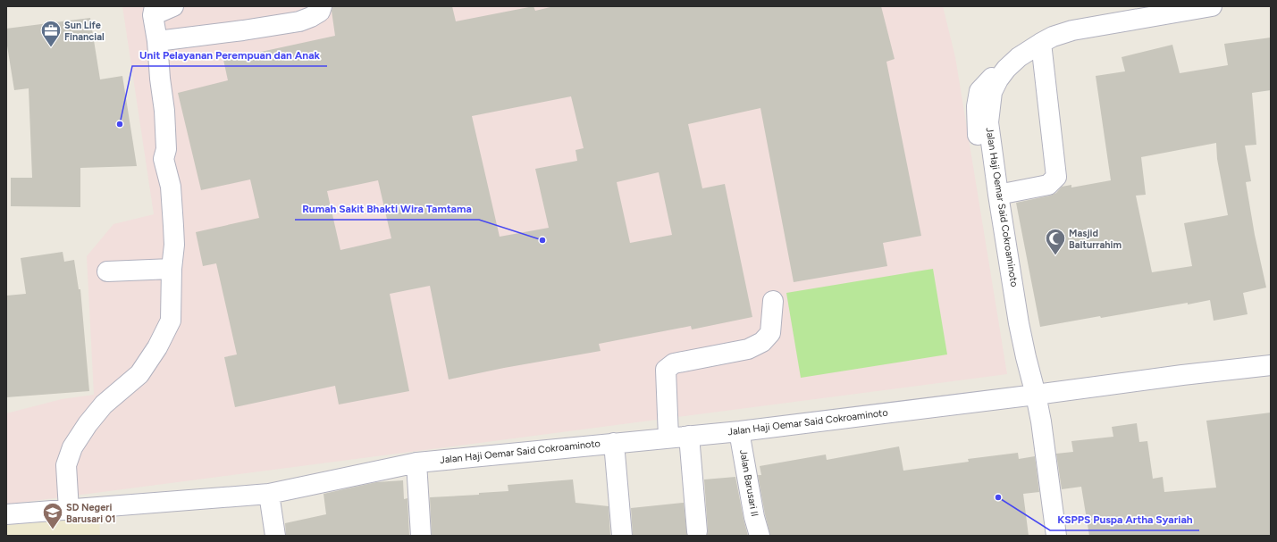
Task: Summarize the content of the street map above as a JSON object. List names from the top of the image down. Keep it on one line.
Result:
{"streets":{"street":["Jalan Haji Oemar Said Cokroaminoto","Jalan Barusari II"]},"crossings":[["Jalan Haji Oemar Said Cokroaminoto","Jalan Barusari II"]],"places":{"office":["Sun Life Financial"],"other":["Unit Pelayanan Perempuan dan Anak","Rumah Sakit Bhakti Wira Tamtama","KSPPS Puspa Artha Syariah"],"mosque":["Masjid Baiturrahim"],"school or university":["SD Negeri Barusari 01"]}}
